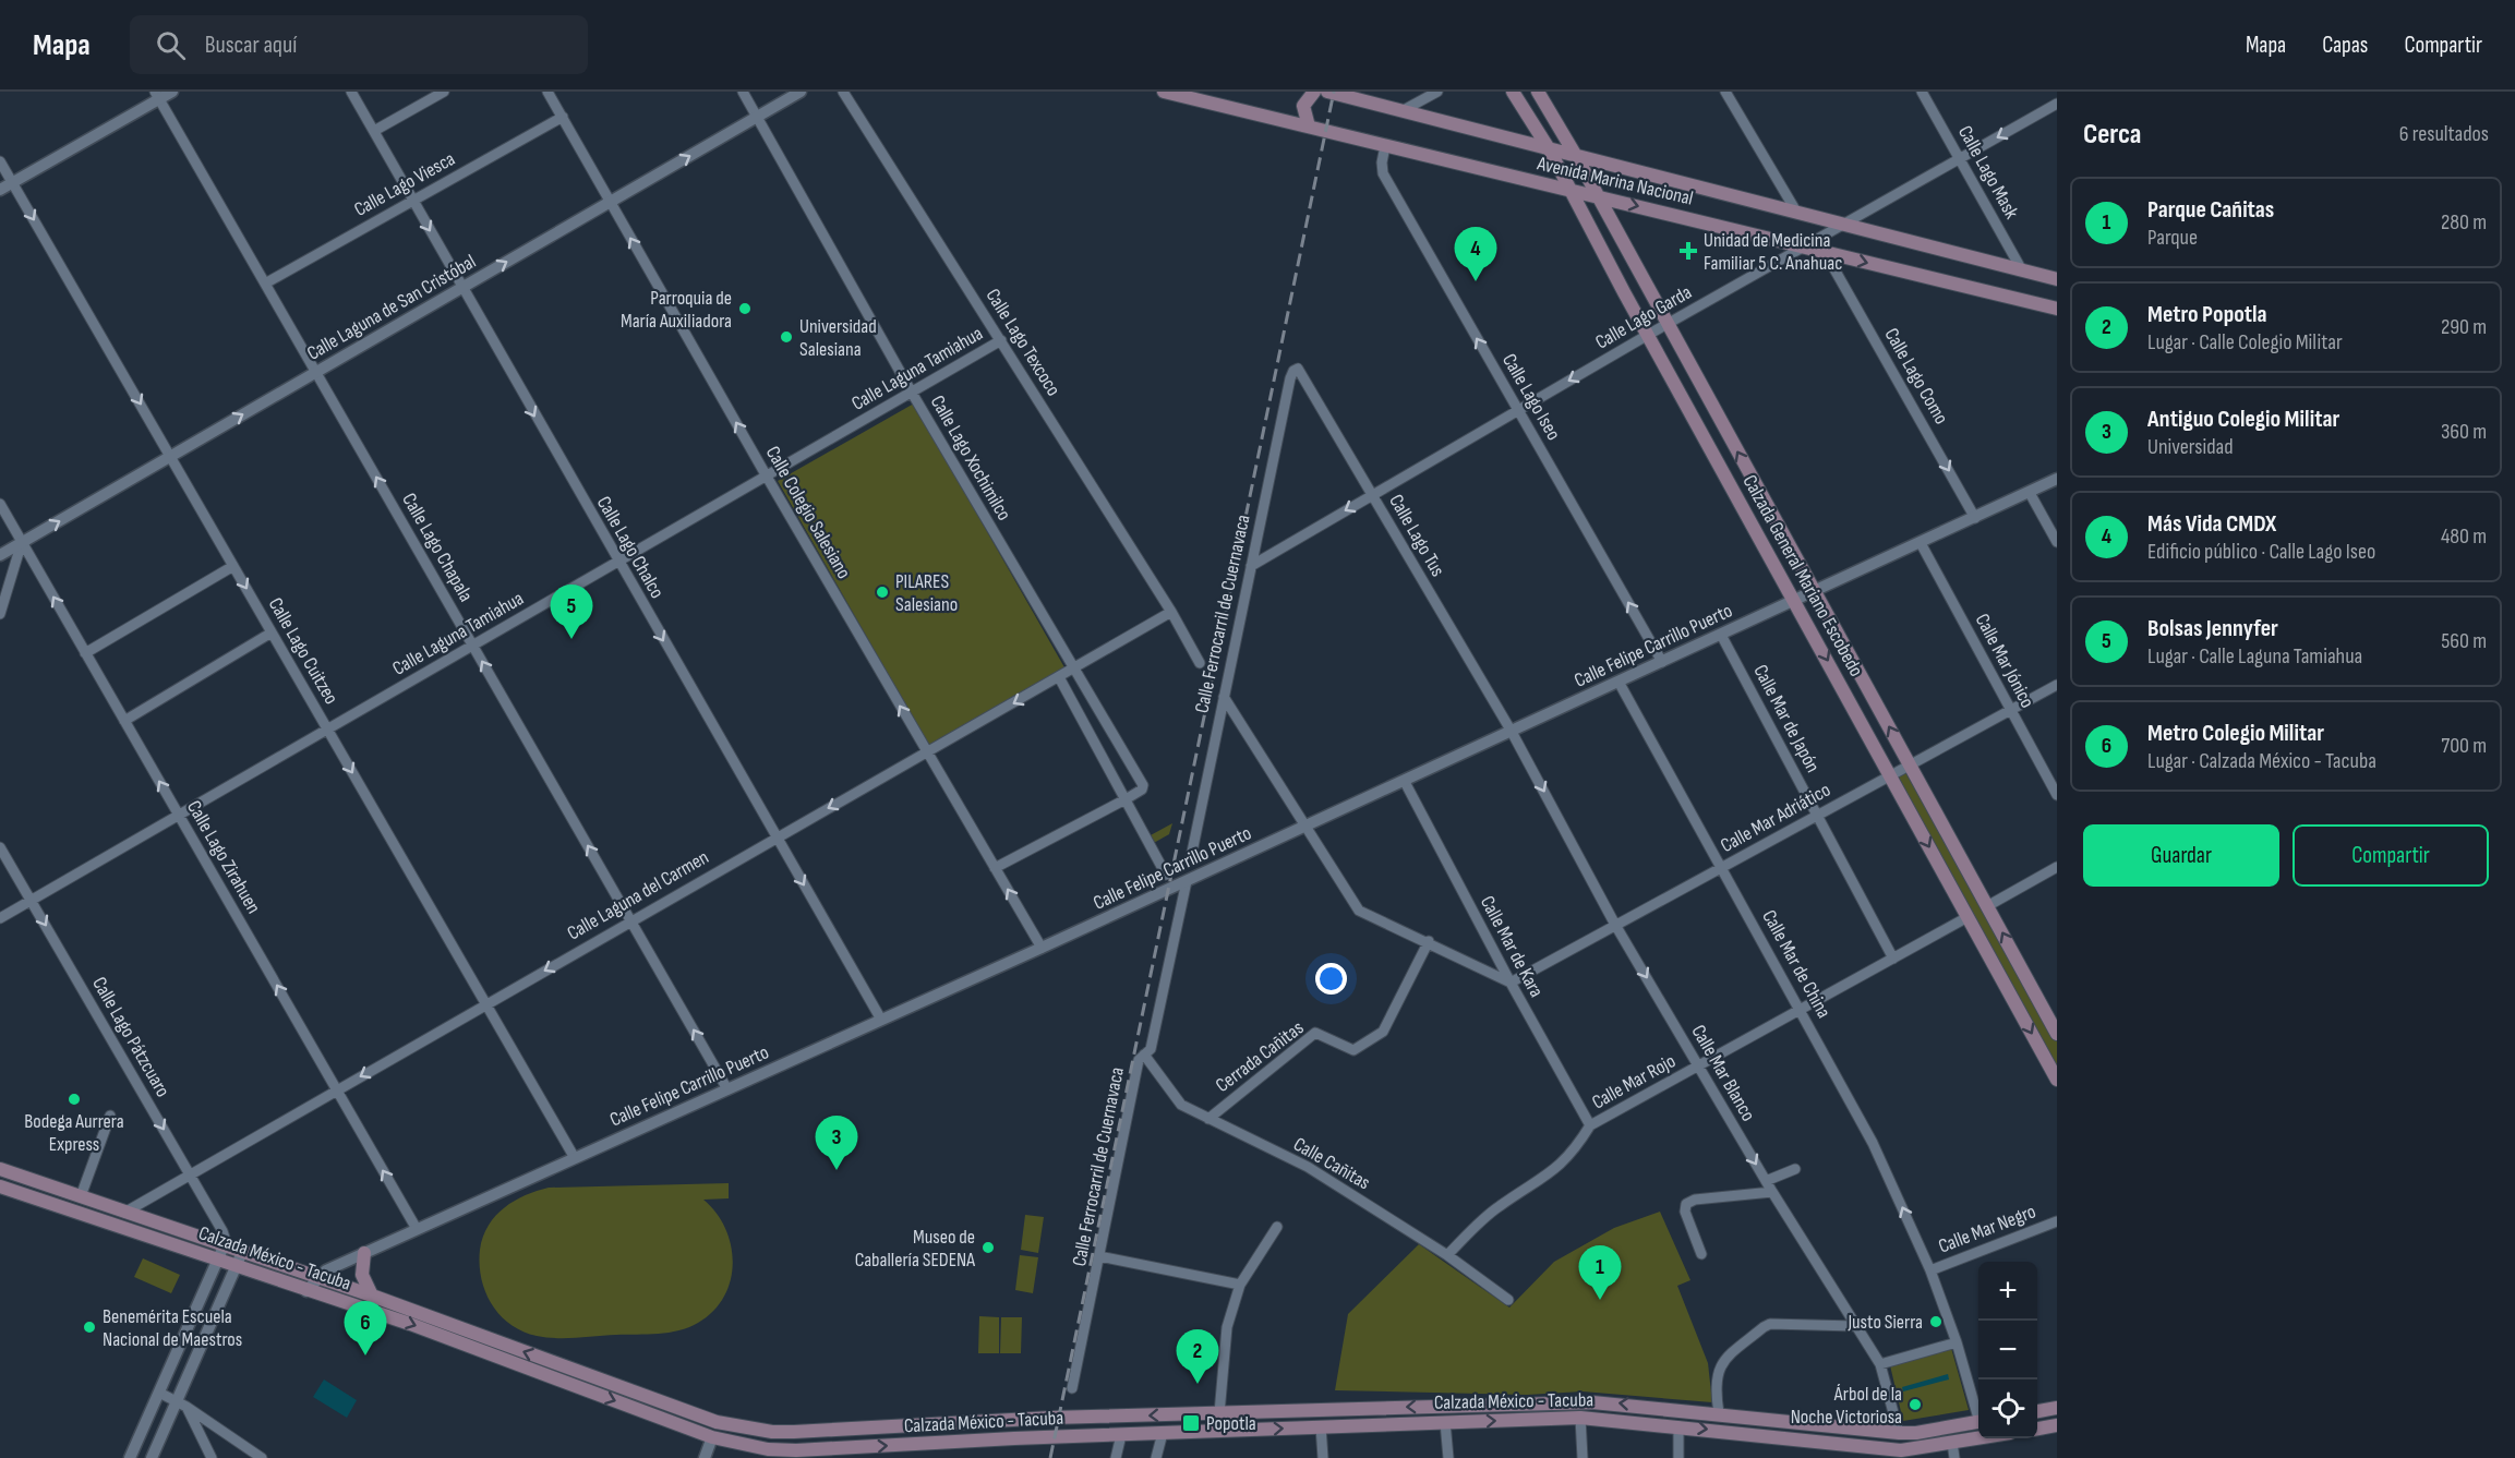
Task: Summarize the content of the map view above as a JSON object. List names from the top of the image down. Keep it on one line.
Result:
{"streets":{"main road":["Avenida Marina Nacional","Calzada General Mariano Escobedo","Calzada México - Tacuba"],"street":["Calle Lago Mask","Calle Lago Viesca","Calle Laguna de San Cristóbal","Calle Lago Garda","Calle Lago Texcoco","Calle Laguna Tamiahua","Calle Lago Como","Calle Lago Iseo","Calle Lago Xochimilco","Calle Colegio Salesiano","Calle Lago Tus","Calle Lago Chapala","Calle Lago Chalco","Calle Ferrocarril de Cuernavaca","Calle Felipe Carrillo Puerto","Calle Lago Cuitzeo","Calle Mar Jónico","Calle Mar de Japón","Calle Mar Adriático","Calle Lago Zirahuen","Calle Laguna del Carmen","Calle Mar de Kara","Calle Mar de China","Calle Lago Pátzcuaro","Cerrada Cañitas","Calle Mar Blanco","Calle Mar Rojo","Calle Cañitas","Calle Mar Negro"]},"crossings":[["Calle Lago Mask","Avenida Marina Nacional"],["Calle Lago Mask","Calle Lago Garda"],["Avenida Marina Nacional","Calle Lago Garda"],["Avenida Marina Nacional","Calle Lago Como"],["Avenida Marina Nacional","Calle Lago Iseo"],["Avenida Marina Nacional","Calzada General Mariano Escobedo"],["Calle Lago Viesca","Calle Colegio Salesiano"],["Calle Lago Viesca","Calle Lago Chapala"],["Calle Lago Viesca","Calle Lago Chalco"],["Calle Laguna de San Cristóbal","Calle Lago Xochimilco"],["Calle Laguna de San Cristóbal","Calle Colegio Salesiano"],["Calle Laguna de San Cristóbal","Calle Lago Chapala"],["Calle Laguna de San Cristóbal","Calle Lago Chalco"],["Calle Laguna de San Cristóbal","Calle Lago Cuitzeo"],["Calle Laguna de San Cristóbal","Calle Lago Zirahuen"],["Calle Lago Garda","Calle Lago Iseo"],["Calle Lago Garda","Calle Lago Tus"],["Calle Lago Garda","Calzada General Mariano Escobedo"],["Calle Lago Garda","Calle Ferrocarril de Cuernavaca"],["Calle Lago Texcoco","Calle Laguna Tamiahua"],["Calle Lago Texcoco","Calle Laguna del Carmen"],["Calle Laguna Tamiahua","Calle Lago Xochimilco"],["Calle Laguna Tamiahua","Calle Colegio Salesiano"],["Calle Laguna Tamiahua","Calle Lago Chapala"],["Calle Laguna Tamiahua","Calle Lago Chalco"],["Calle Laguna Tamiahua","Calle Lago Cuitzeo"],["Calle Laguna Tamiahua","Calle Lago Zirahuen"],["Calle Laguna Tamiahua","Calle Lago Pátzcuaro"],["Calle Lago Como","Calle Felipe Carrillo Puerto"],["Calle Lago Iseo","Calle Felipe Carrillo Puerto"],["Calle Lago Xochimilco","Calle Laguna del Carmen"],["Calle Colegio Salesiano","Calle Felipe Carrillo Puerto"],["Calle Colegio Salesiano","Calle Laguna del Carmen"],["Calle Lago Tus","Calle Ferrocarril de Cuernavaca"],["Calle Lago Tus","Calle Felipe Carrillo Puerto"],["Calle Lago Tus","Calle Mar Blanco"],["Calle Lago Chapala","Calle Felipe Carrillo Puerto"],["Calle Lago Chapala","Calle Laguna del Carmen"],["Calle Lago Chalco","Calle Felipe Carrillo Puerto"],["Calle Lago Chalco","Calle Laguna del Carmen"],["Calzada General Mariano Escobedo","Calle Felipe Carrillo Puerto"],["Calzada General Mariano Escobedo","Calle Mar Adriático"],["Calzada General Mariano Escobedo","Calle Mar Rojo"],["Calle Ferrocarril de Cuernavaca","Calle Felipe Carrillo Puerto"],["Calle Ferrocarril de Cuernavaca","Calle Cañitas"],["Calle Felipe Carrillo Puerto","Calle Lago Cuitzeo"],["Calle Felipe Carrillo Puerto","Calle Mar Jónico"],["Calle Felipe Carrillo Puerto","Calle Mar de Japón"],["Calle Felipe Carrillo Puerto","Calle Lago Zirahuen"],["Calle Felipe Carrillo Puerto","Calle Mar de Kara"],["Calle Felipe Carrillo Puerto","Calle Mar de China"],["Calle Felipe Carrillo Puerto","Calle Mar Blanco"],["Calle Felipe Carrillo Puerto","Calzada México - Tacuba"],["Calle Lago Cuitzeo","Calle Laguna del Carmen"],["Calle Mar Jónico","Calle Mar Adriático"],["Calle Mar de Japón","Calle Mar Adriático"],["Calle Mar de Japón","Calle Mar Rojo"],["Calle Mar Adriático","Calle Mar de Kara"],["Calle Mar Adriático","Calle Mar de China"],["Calle Mar Adriático","Calle Mar Blanco"],["Calle Lago Zirahuen","Calle Laguna del Carmen"],["Calle Laguna del Carmen","Calle Lago Pátzcuaro"],["Calle Laguna del Carmen","Calzada México - Tacuba"],["Calle Mar de Kara","Calle Mar Rojo"],["Calle Mar de China","Calle Mar Rojo"],["Calle Mar de China","Calle Mar Negro"],["Calle Lago Pátzcuaro","Calzada México - Tacuba"],["Cerrada Cañitas","Calle Cañitas"],["Calle Mar Blanco","Calle Mar Rojo"],["Calle Mar Blanco","Calzada México - Tacuba"],["Calle Mar Rojo","Calle Cañitas"]],"one_way":["Calle Laguna de San Cristóbal","Calle Lago Garda","Calle Lago Como","Calle Lago Iseo","Calle Colegio Salesiano","Calle Lago Chapala","Calle Lago Chalco","Calle Lago Cuitzeo","Calle Lago Zirahuen","Calle Laguna del Carmen","Calle Mar de China","Calle Lago Pátzcuaro","Calle Mar Blanco"],"places":{"health":["Unidad de Medicina Familiar 5 C. Anahuac"],"other":["Parroquia de María Auxiliadora","Universidad Salesiana","PILARES Salesiano","Bodega Aurrera Express","Museo de Caballería SEDENA","Justo Sierra","Benemérita Escuela Nacional de Maestros","Árbol de la Noche Victoriosa"],"transit":["Popotla"]},"page":{"header":"Mapa","search":"Buscar aquí","nav":["Mapa","Capas","Compartir"],"heading":["Cerca","6 resultados"],"list":[{"mark":"1","name":"Parque Cañitas","note":"Parque","value":"280 m"},{"mark":"2","name":"Metro Popotla","note":"Lugar · Calle Colegio Militar","value":"290 m"},{"mark":"3","name":"Antiguo Colegio Militar","note":"Universidad","value":"360 m"},{"mark":"4","name":"Más Vida CMDX","note":"Edificio público · Calle Lago Iseo","value":"480 m"},{"mark":"5","name":"Bolsas Jennyfer","note":"Lugar · Calle Laguna Tamiahua","value":"560 m"},{"mark":"6","name":"Metro Colegio Militar","note":"Lugar · Calzada México - Tacuba","value":"700 m"}],"pins":["4","5","3","1","6","2"],"buttons":["Guardar","Compartir"],"map_buttons":["+","−"]}}
